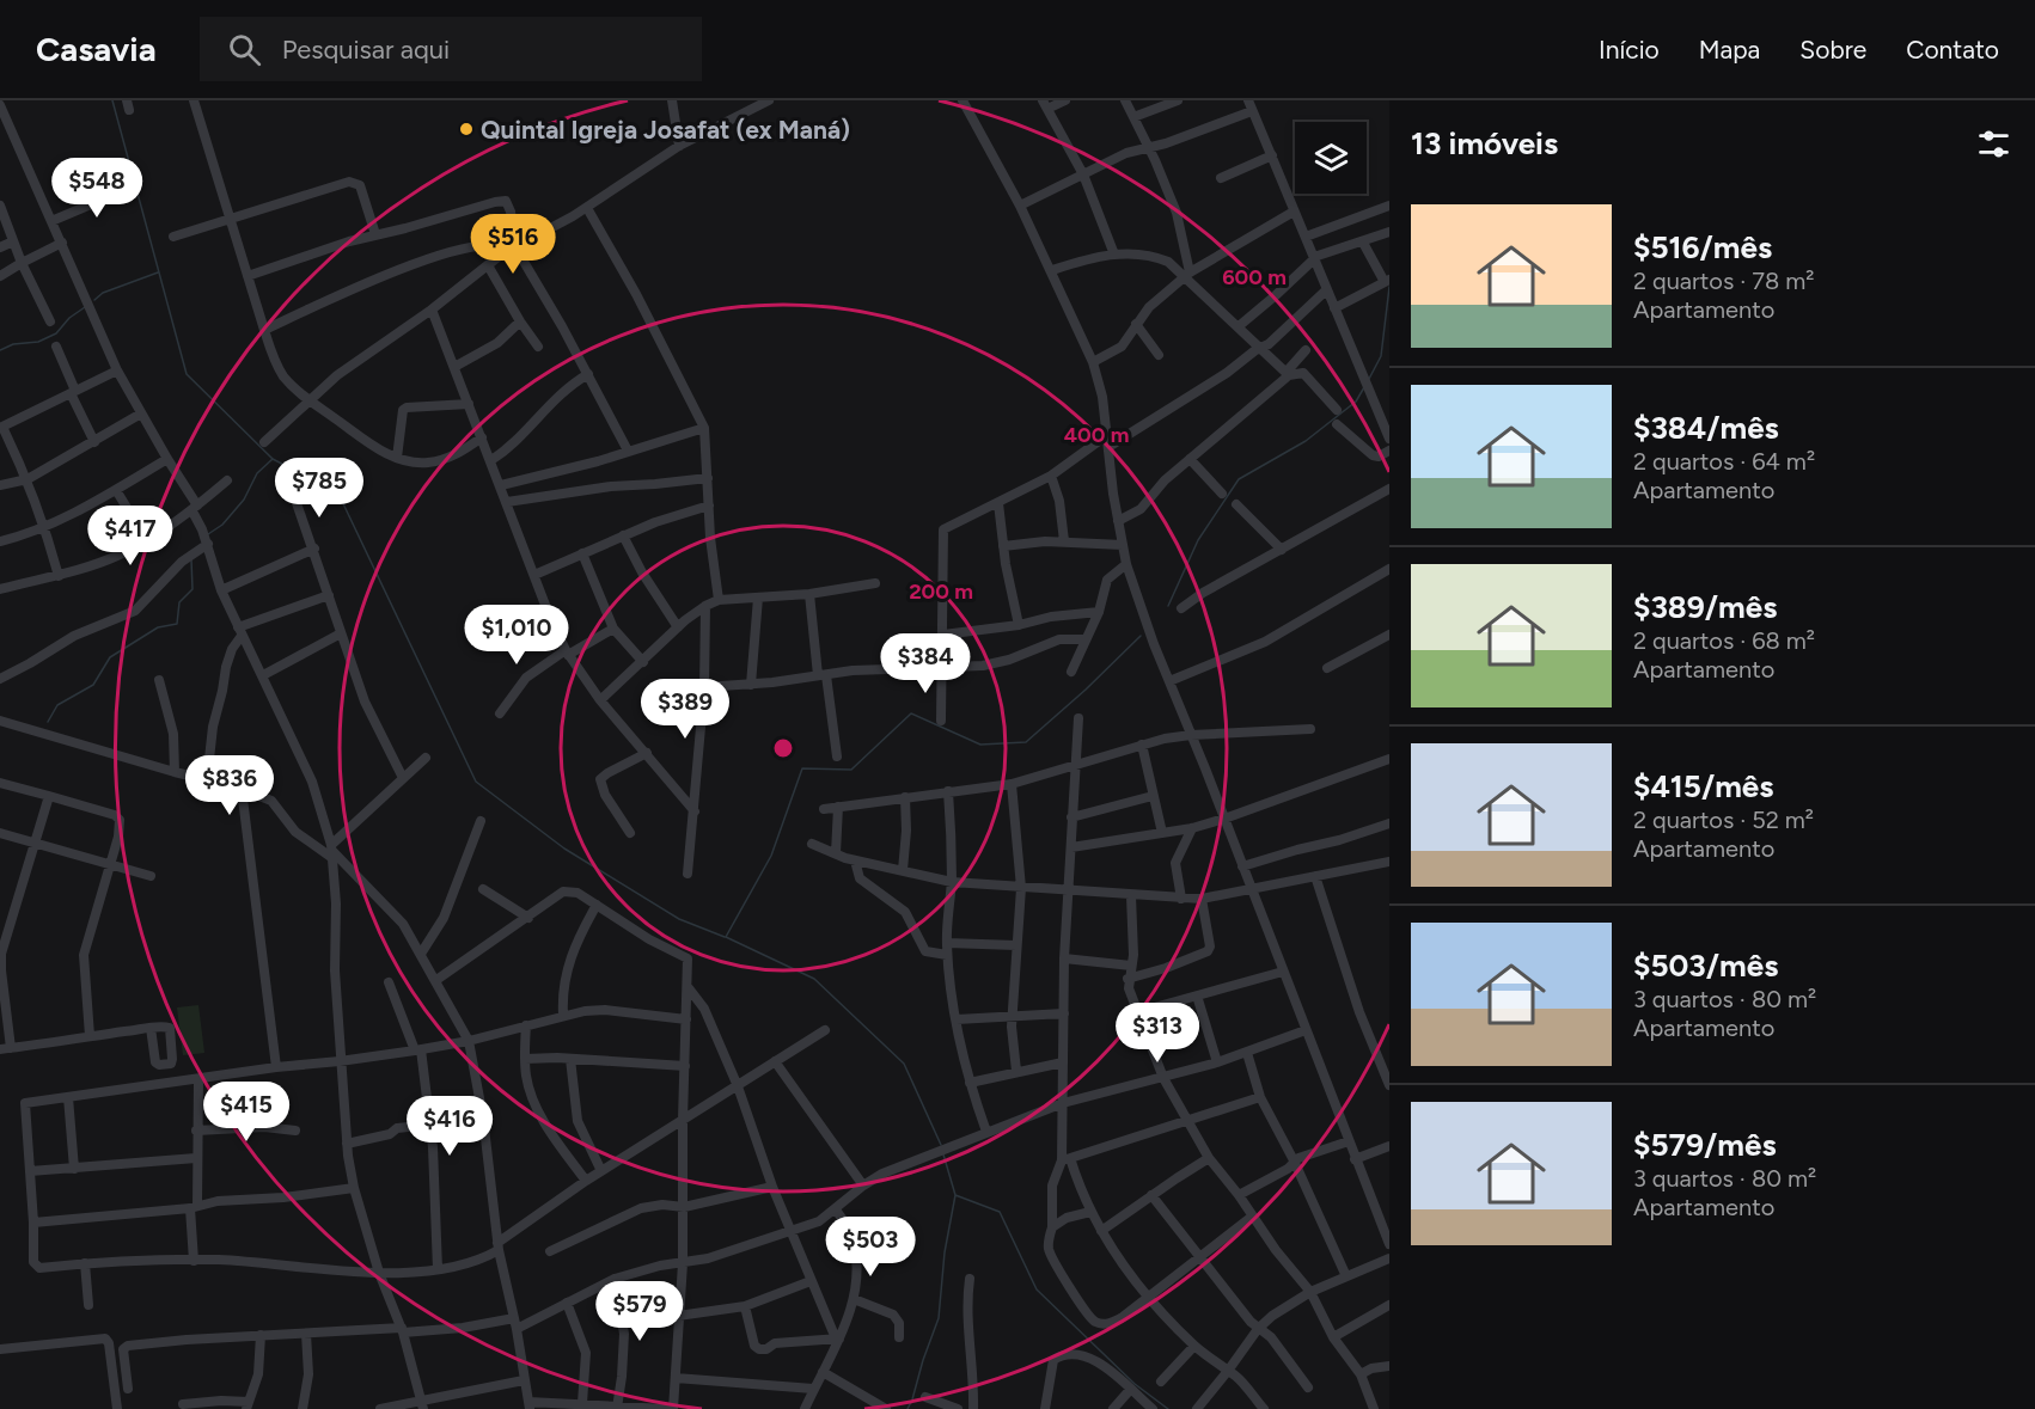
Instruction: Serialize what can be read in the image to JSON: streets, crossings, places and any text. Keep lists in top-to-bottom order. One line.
{"places":["Quintal Igreja Josafat (ex Maná)"],"page":{"header":"Casavia","search":"Pesquisar aqui","nav":["Início","Mapa","Sobre","Contato"],"heading":"13 imóveis","price":["$548","$516","$785","$417","$1,010","$384","$389","$836","$313","$415","$416","$503","$579"],"list":[{"name":"$516/mês","note":"2 quartos · 78 m² · Apartamento"},{"name":"$384/mês","note":"2 quartos · 64 m² · Apartamento"},{"name":"$389/mês","note":"2 quartos · 68 m² · Apartamento"},{"name":"$415/mês","note":"2 quartos · 52 m² · Apartamento"},{"name":"$503/mês","note":"3 quartos · 80 m² · Apartamento"},{"name":"$579/mês","note":"3 quartos · 80 m² · Apartamento"}]},"rings":["600 m","400 m","200 m"]}
